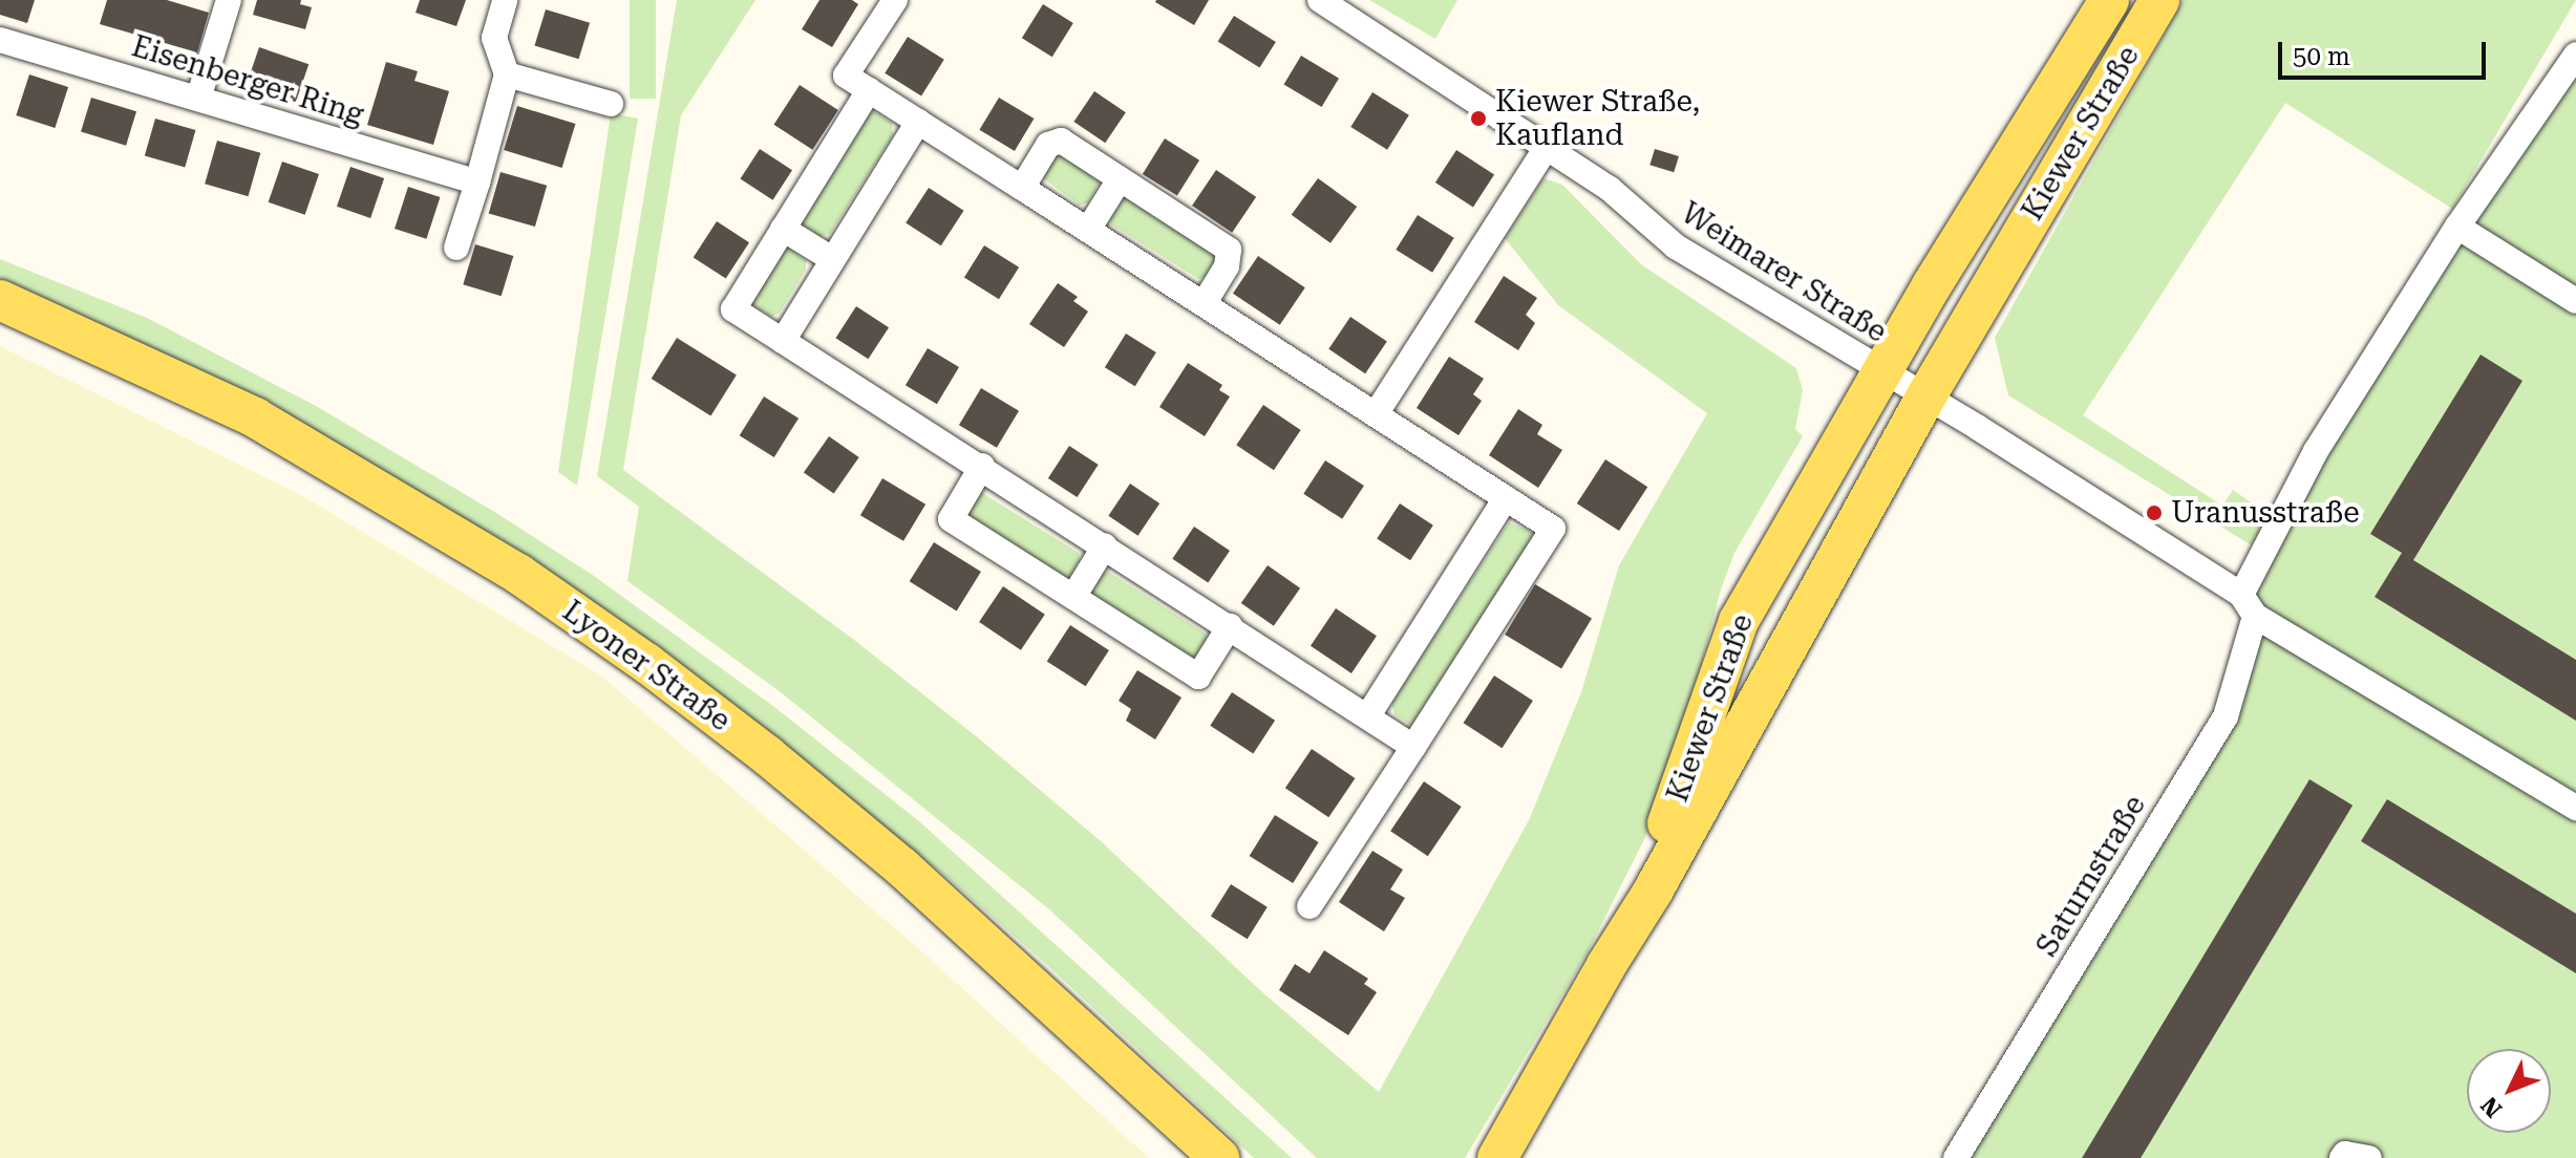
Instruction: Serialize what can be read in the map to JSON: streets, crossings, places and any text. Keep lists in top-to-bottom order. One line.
{"streets":{"main road":["Kiewer Straße","Lyoner Straße"],"street":["Eisenberger Ring","Weimarer Straße","Saturnstraße"]},"crossings":[["Kiewer Straße","Weimarer Straße"]],"places":["Kiewer Straße, Kaufland","Uranusstraße"],"scale_bar":"50 m","north":"bottom left"}
